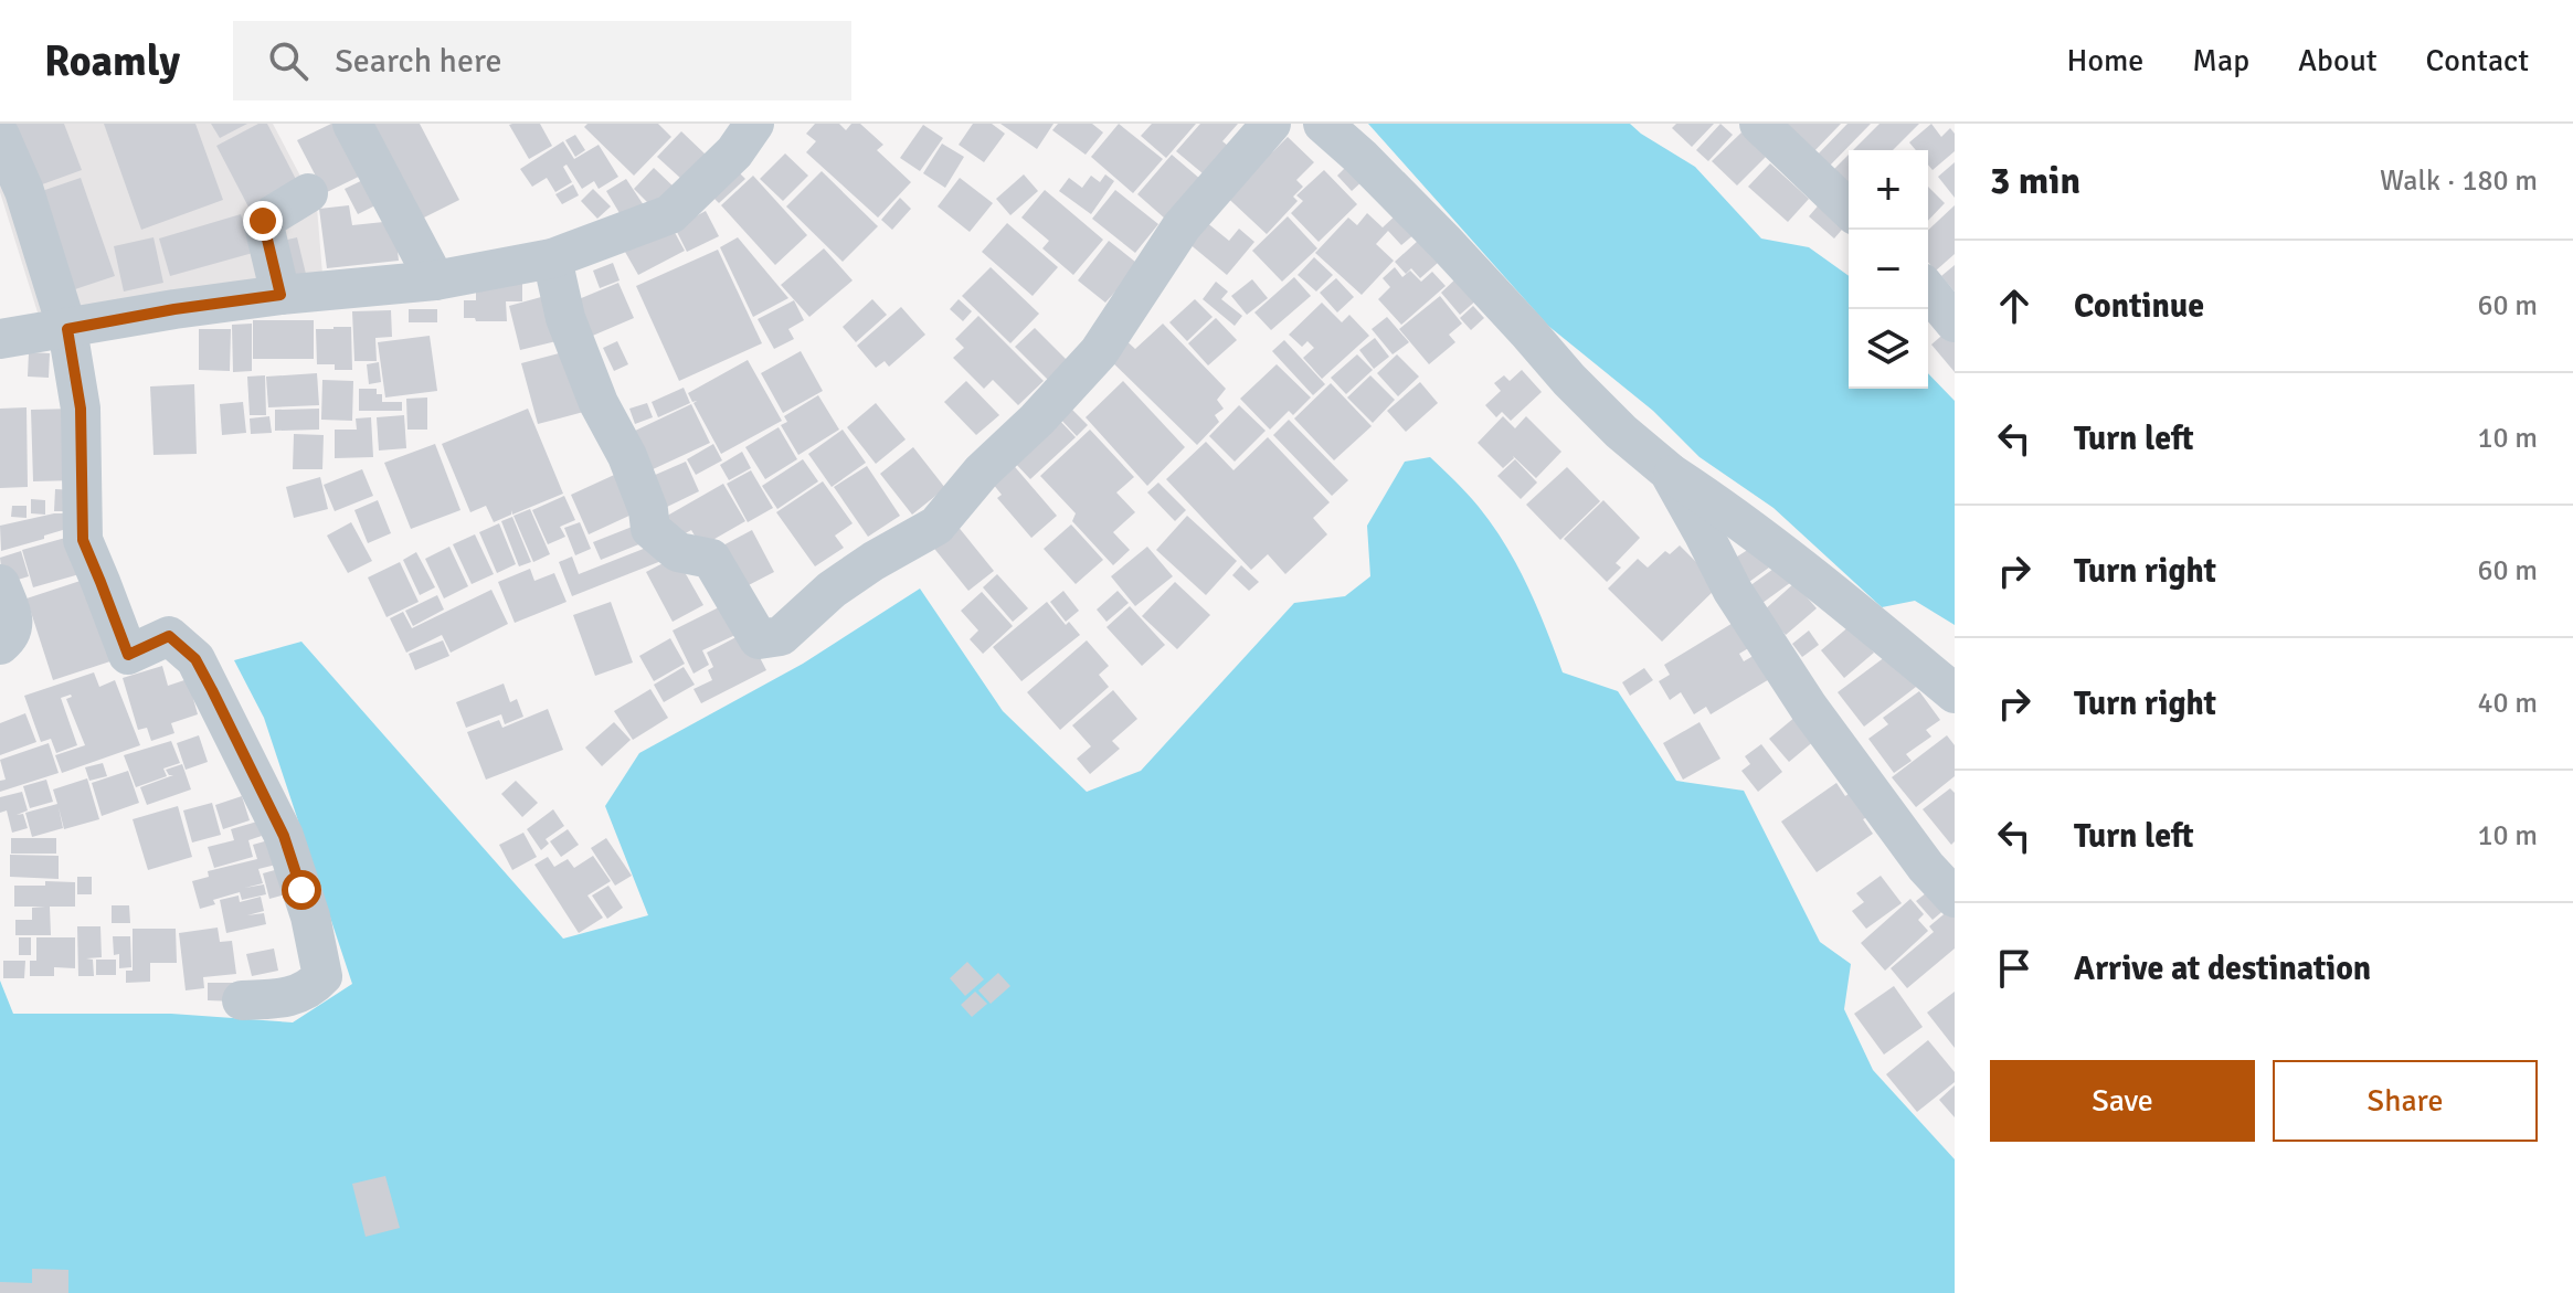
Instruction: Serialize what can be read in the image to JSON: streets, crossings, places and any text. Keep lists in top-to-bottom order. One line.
{"page":{"header":"Roamly","search":"Search here","nav":["Home","Map","About","Contact"],"heading":["3 min","Walk · 180 m"],"map_buttons":["+","−"],"list":[["Continue","60 m"],["Turn left","10 m"],["Turn right","60 m"],["Turn right","40 m"],["Turn left","10 m"],"Arrive at destination"],"buttons":["Save","Share"]}}
